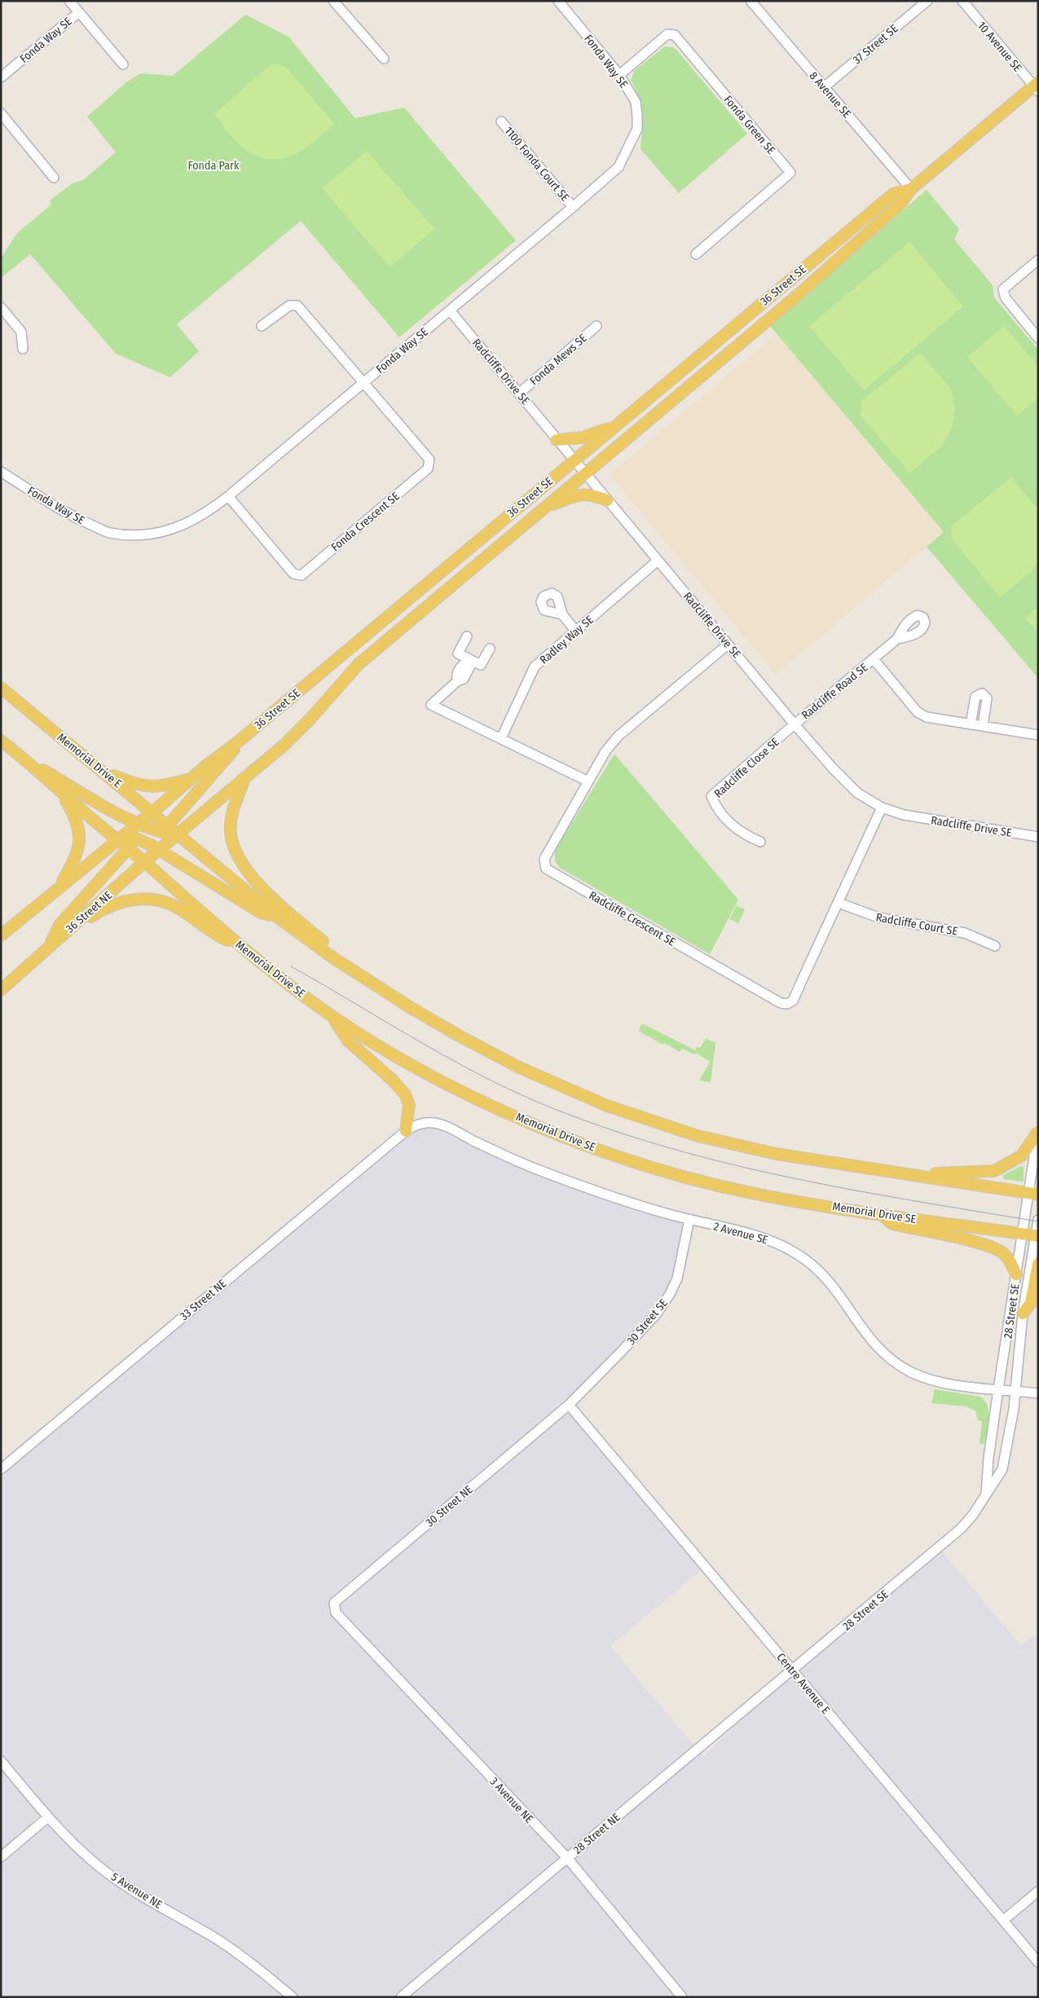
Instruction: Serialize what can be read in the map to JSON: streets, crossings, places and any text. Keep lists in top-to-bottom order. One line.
{"streets":{"main road":["36 Street SE","Memorial Drive E","36 Street NE","Memorial Drive SE"],"street":["Fonda Way SE","37 Street SE","10 Avenue SE","8 Avenue SE","Fonda Green SE","1100 Fonda Court SE","Fonda Mews SE","Radcliffe Drive SE","Fonda Crescent SE","Radley Way SE","Radcliffe Road SE","Radcliffe Close SE","Radcliffe Crescent SE","Radcliffe Court SE","2 Avenue SE","33 Street NE","28 Street SE","30 Street SE","30 Street NE","Centre Avenue E","3 Avenue NE","28 Street NE","5 Avenue NE"]},"crossings":[["Fonda Way SE","Fonda Green SE"],["Fonda Way SE","1100 Fonda Court SE"],["Fonda Way SE","Radcliffe Drive SE"],["Fonda Way SE","Fonda Crescent SE"],["37 Street SE","8 Avenue SE"],["10 Avenue SE","36 Street SE"],["8 Avenue SE","36 Street SE"],["36 Street SE","Radcliffe Drive SE"],["36 Street SE","Memorial Drive E"],["Fonda Mews SE","Radcliffe Drive SE"],["Radcliffe Drive SE","Radley Way SE"],["Radcliffe Drive SE","Radcliffe Road SE"],["Radcliffe Drive SE","Radcliffe Close SE"],["Radcliffe Drive SE","Radcliffe Crescent SE"],["Radcliffe Road SE","Radcliffe Close SE"],["36 Street NE","Memorial Drive SE"],["Radcliffe Crescent SE","Radcliffe Court SE"],["Memorial Drive SE","28 Street SE"],["2 Avenue SE","33 Street NE"],["2 Avenue SE","28 Street SE"],["2 Avenue SE","30 Street SE"],["28 Street SE","Centre Avenue E"],["28 Street SE","28 Street NE"],["30 Street SE","30 Street NE"],["30 Street SE","Centre Avenue E"],["30 Street NE","Centre Avenue E"],["30 Street NE","3 Avenue NE"],["Centre Avenue E","28 Street NE"],["3 Avenue NE","28 Street NE"]],"parks":["Fonda Park"]}
